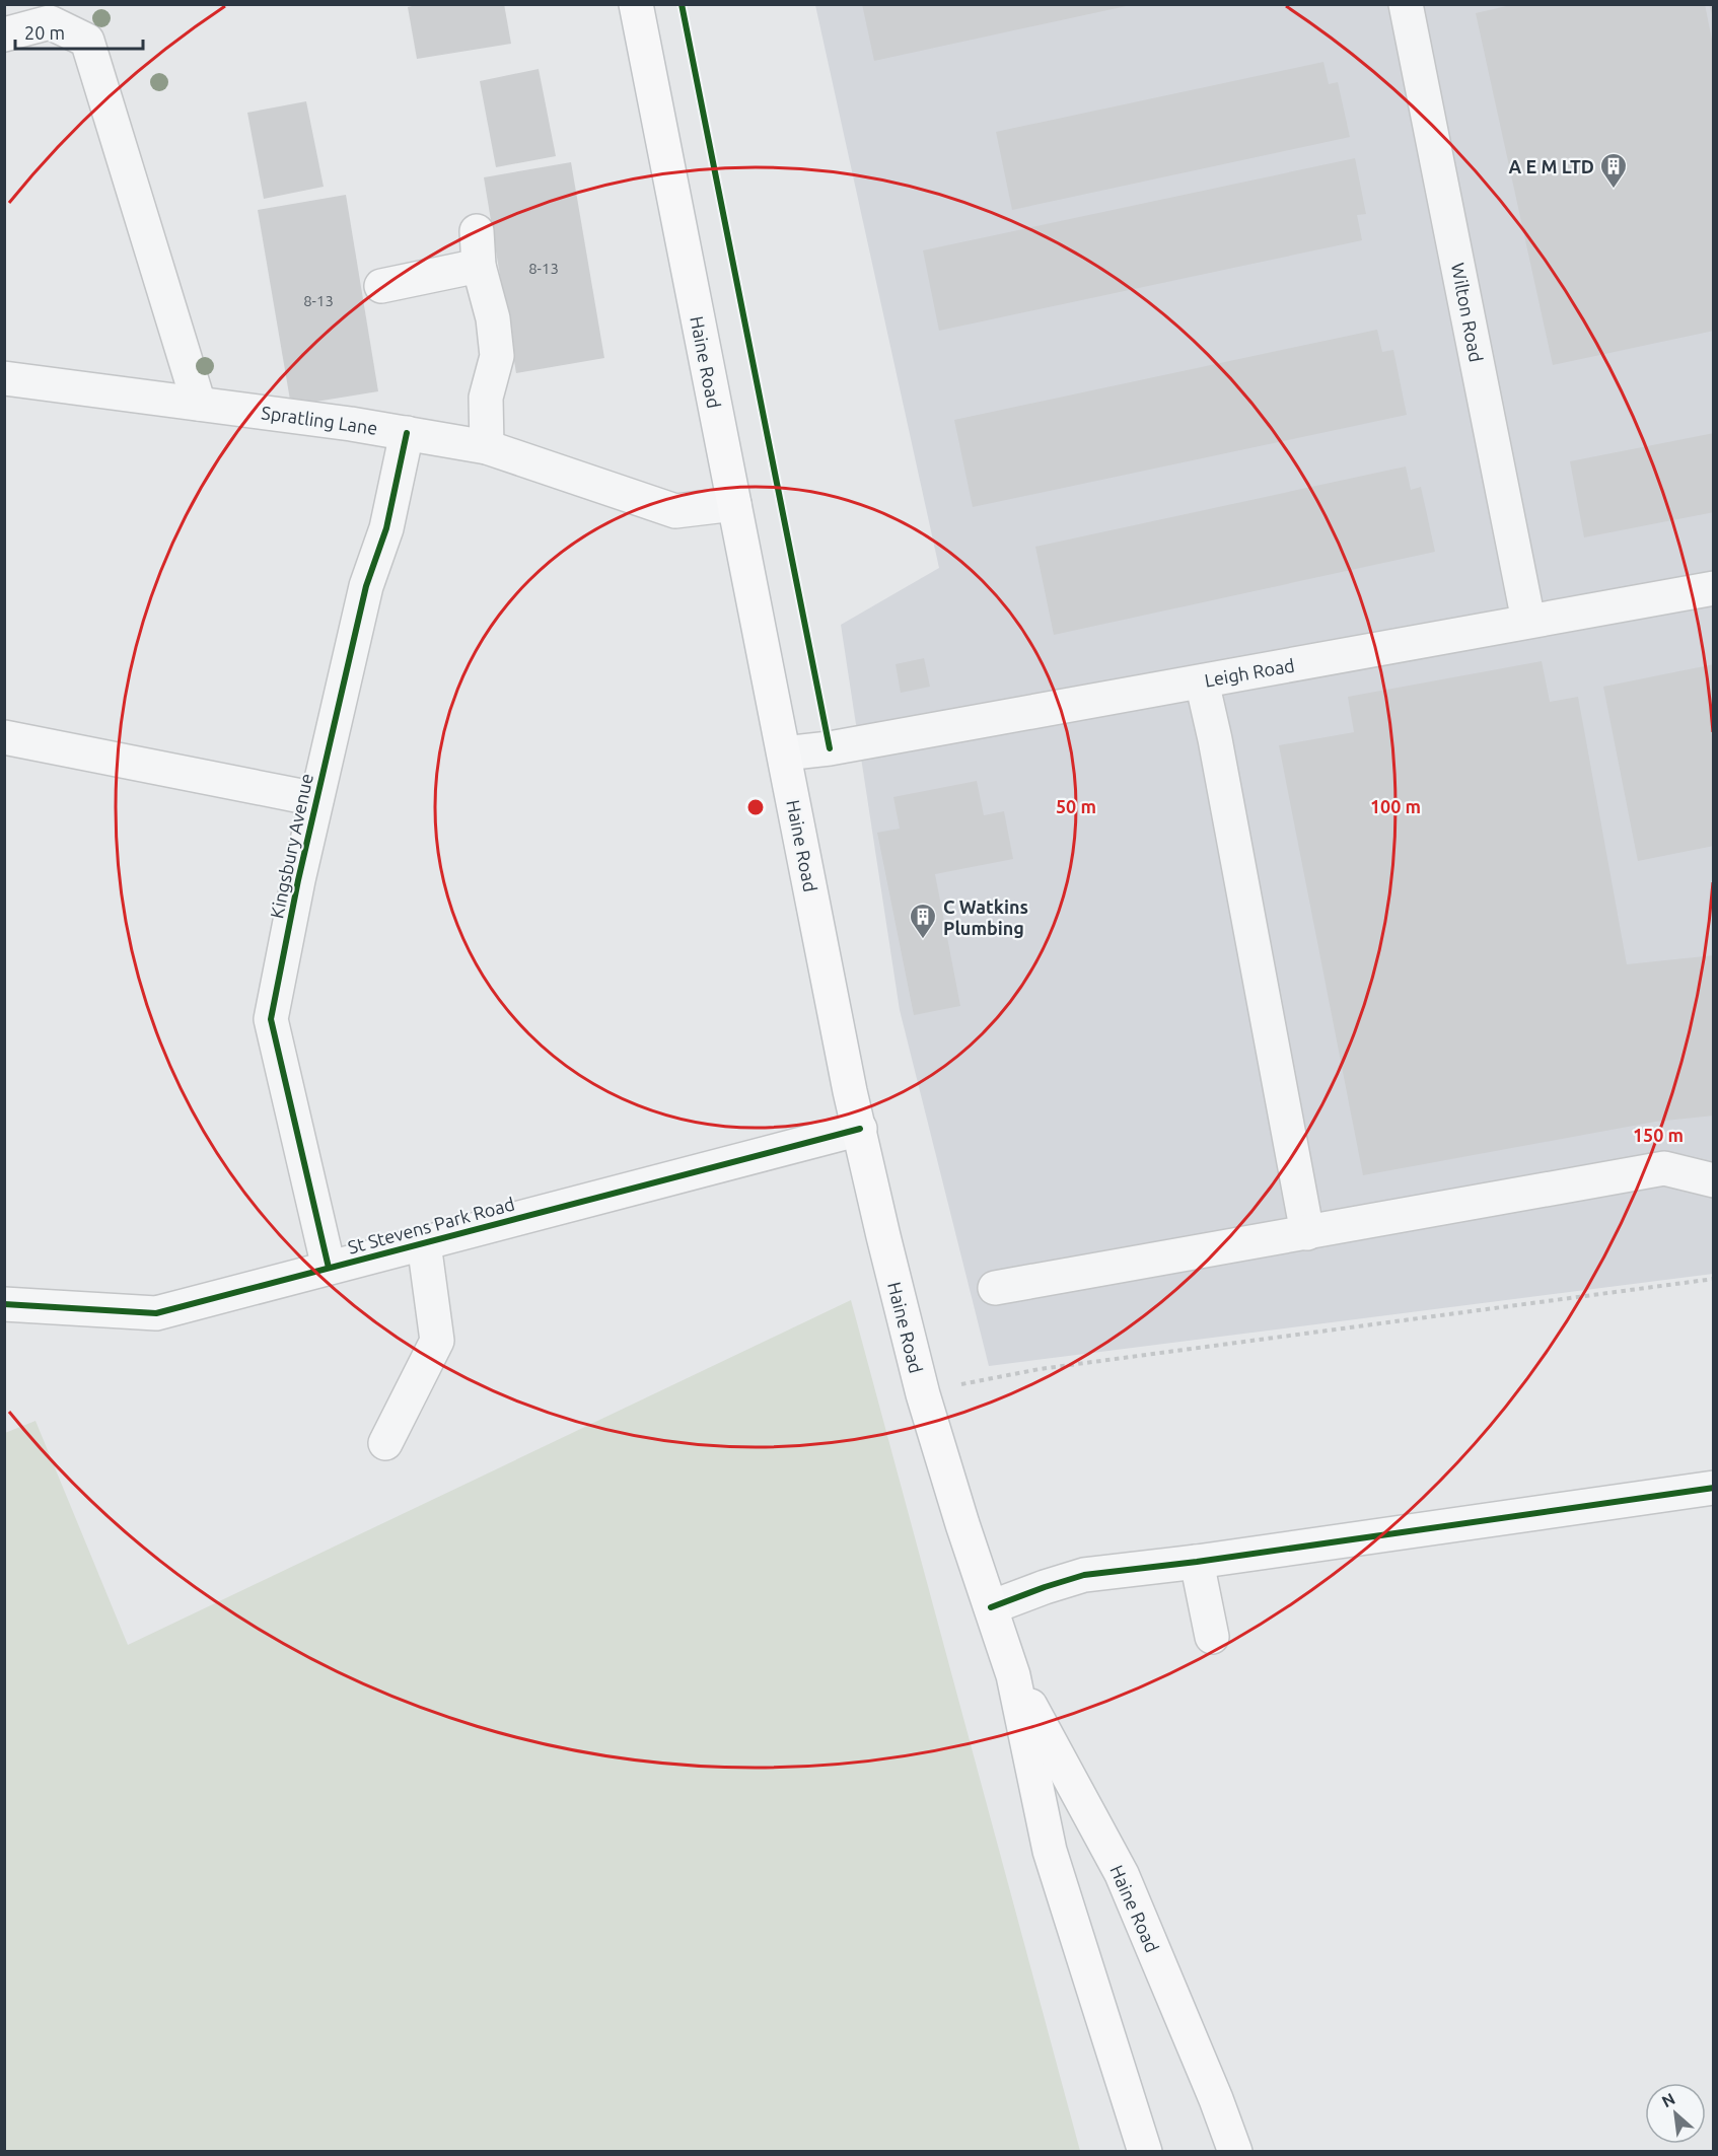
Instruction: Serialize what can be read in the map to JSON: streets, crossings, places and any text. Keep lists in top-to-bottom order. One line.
{"streets":{"main road":["Haine Road"],"street":["Wilton Road","Spratling Lane","Leigh Road","Kingsbury Avenue","St Stevens Park Road"]},"crossings":[["Wilton Road","Leigh Road"],["Haine Road","Spratling Lane"],["Haine Road","Leigh Road"],["Haine Road","St Stevens Park Road"],["Spratling Lane","Kingsbury Avenue"],["Kingsbury Avenue","St Stevens Park Road"]],"places":{"building":["A E M LTD","C Watkins Plumbing"]},"house_numbers":["8-13","8-13"],"scale_bar":"20 m","north":"top left","rings":["50 m","100 m","150 m"]}
